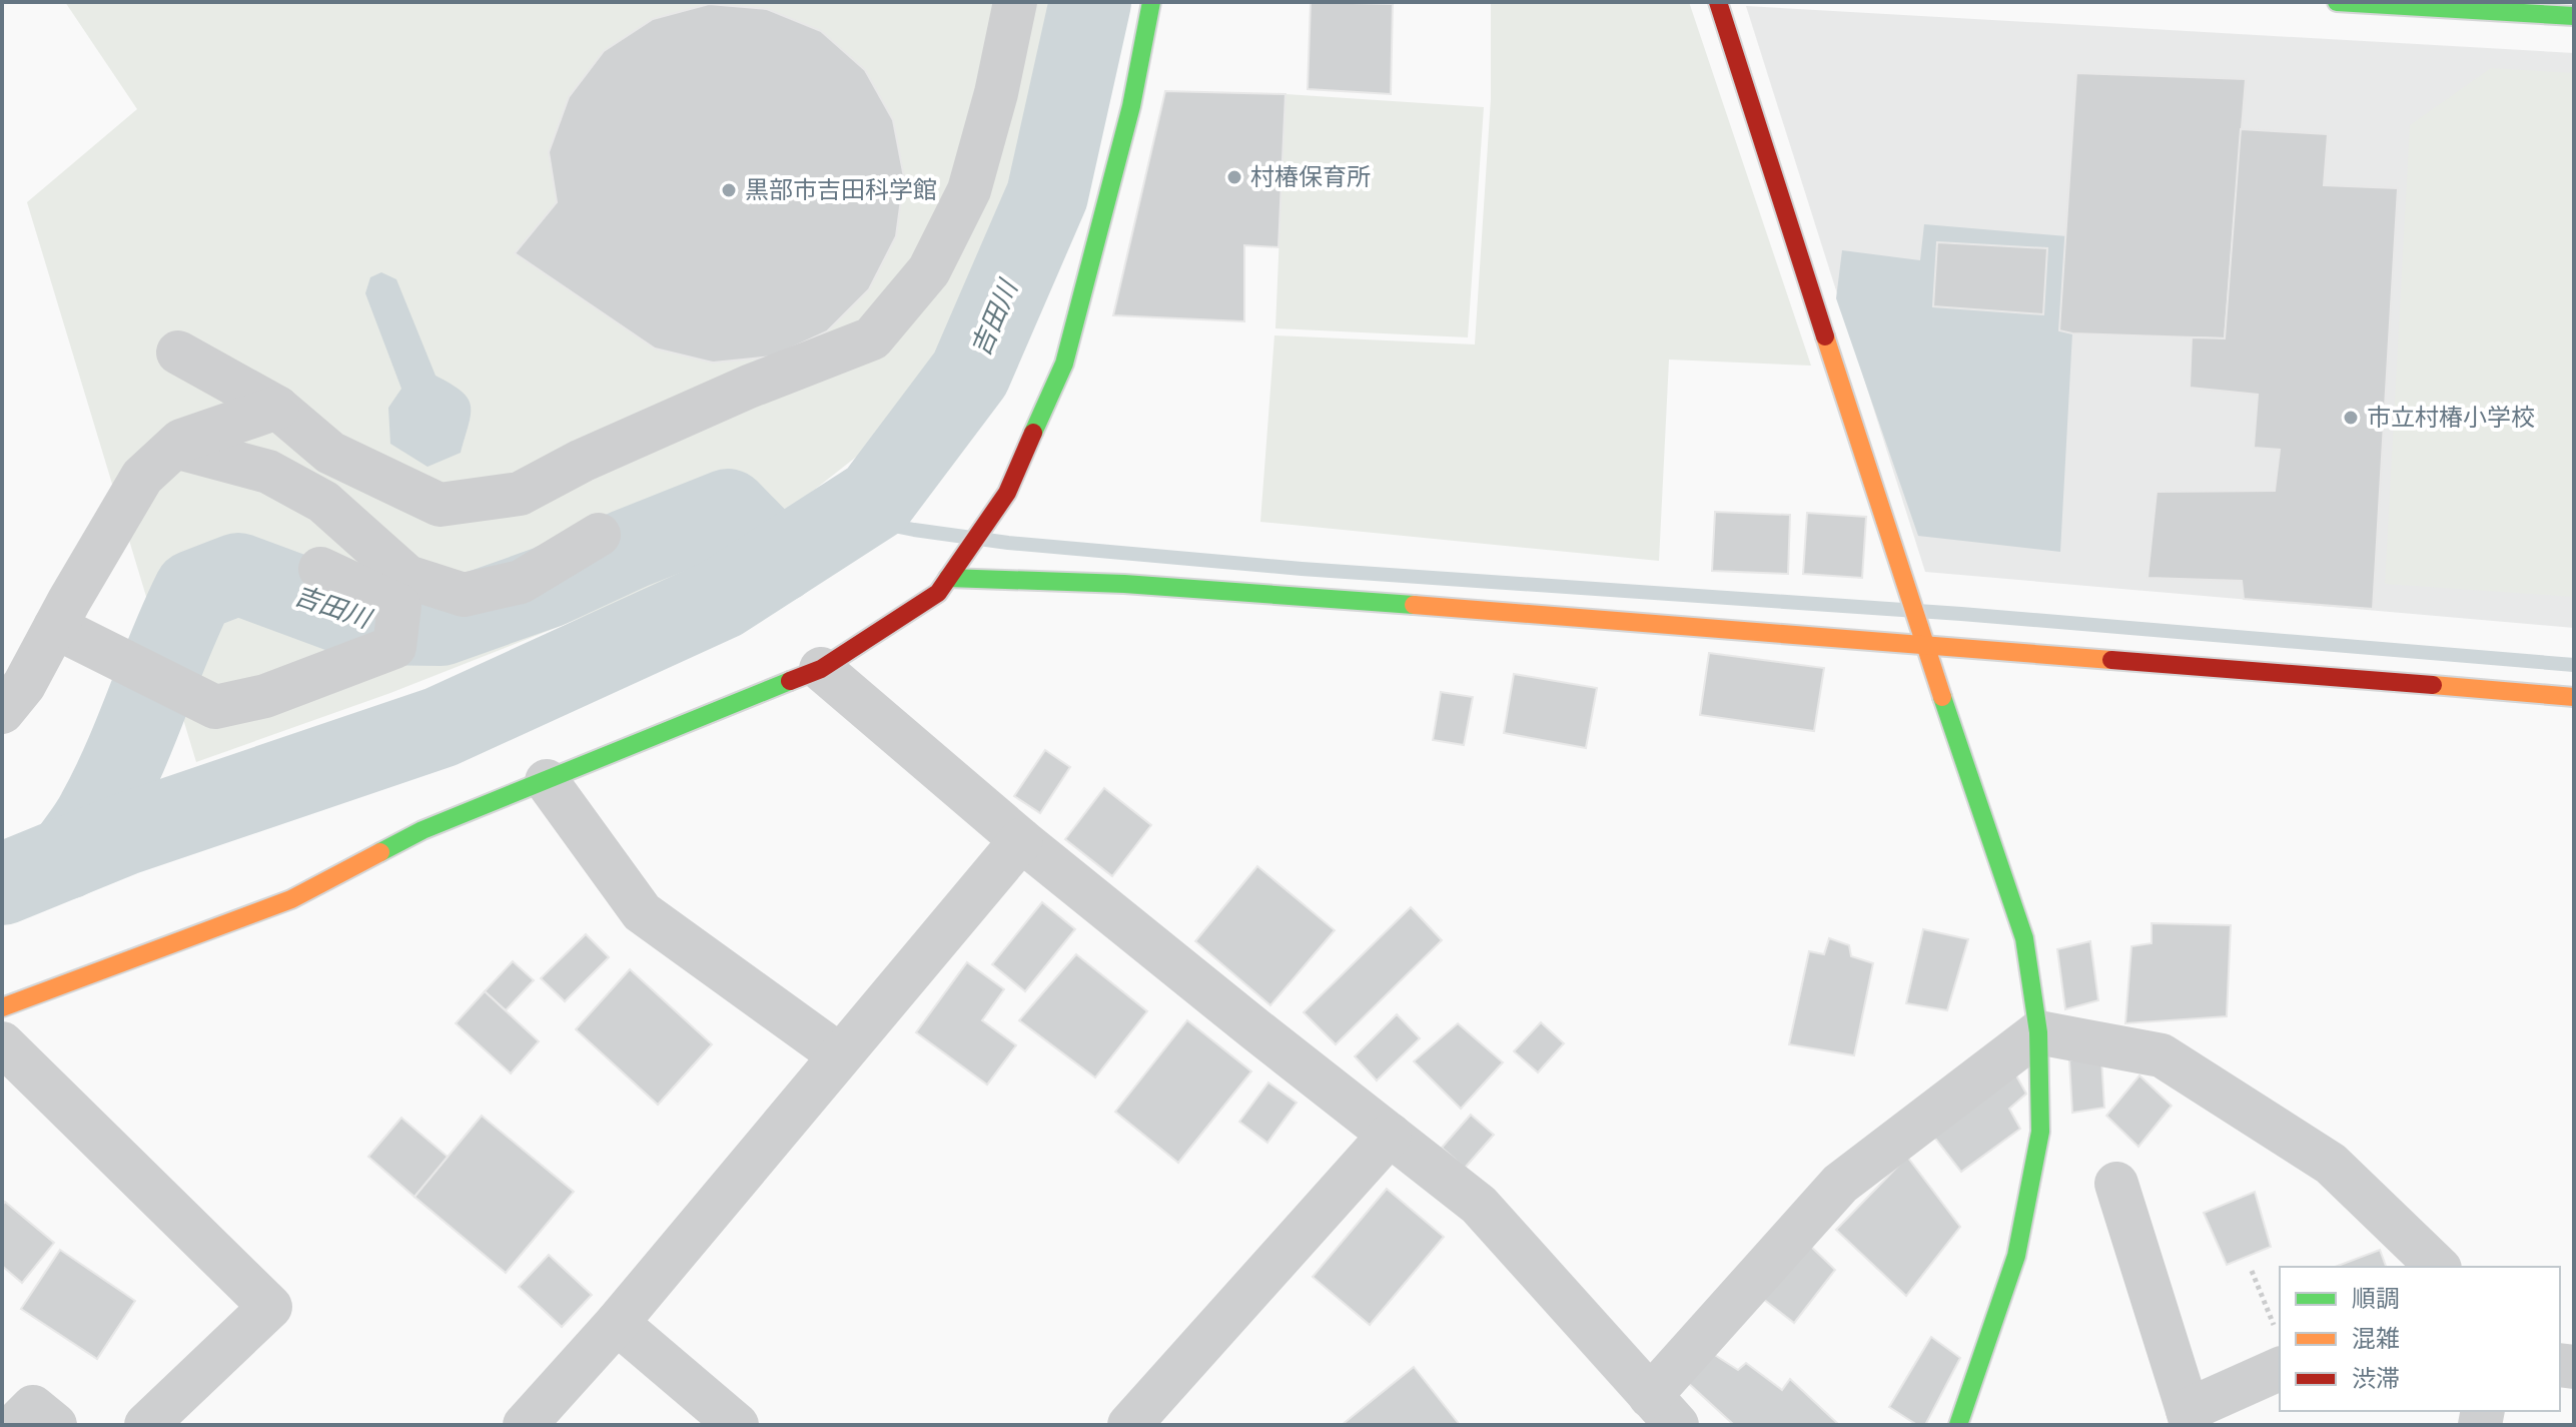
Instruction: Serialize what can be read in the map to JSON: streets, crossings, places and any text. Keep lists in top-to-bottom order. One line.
{"water":["吉田川"],"places":["村椿保育所","黒部市吉田科学館","市立村椿小学校"],"legend":["順調","混雑","渋滞"]}
